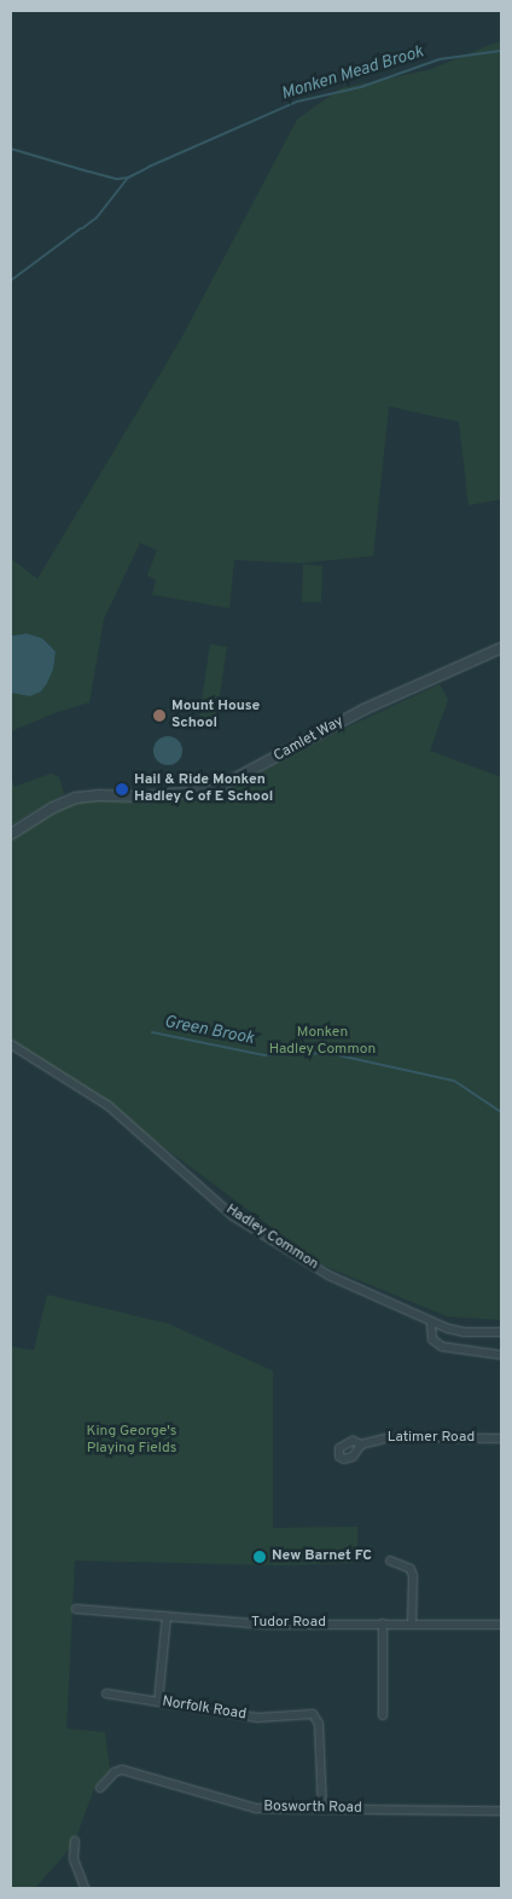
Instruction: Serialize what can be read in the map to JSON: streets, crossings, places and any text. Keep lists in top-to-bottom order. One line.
{"streets":{"street":["Camlet Way","Hadley Common","Latimer Road","Tudor Road","Norfolk Road","Bosworth Road"]},"crossings":[["Norfolk Road","Bosworth Road"]],"water":["Monken Mead Brook","Green Brook"],"parks":["Monken Hadley Common","King George's Playing Fields"],"places":["Mount House School","Hail & Ride Monken Hadley C of E School","New Barnet FC"]}
